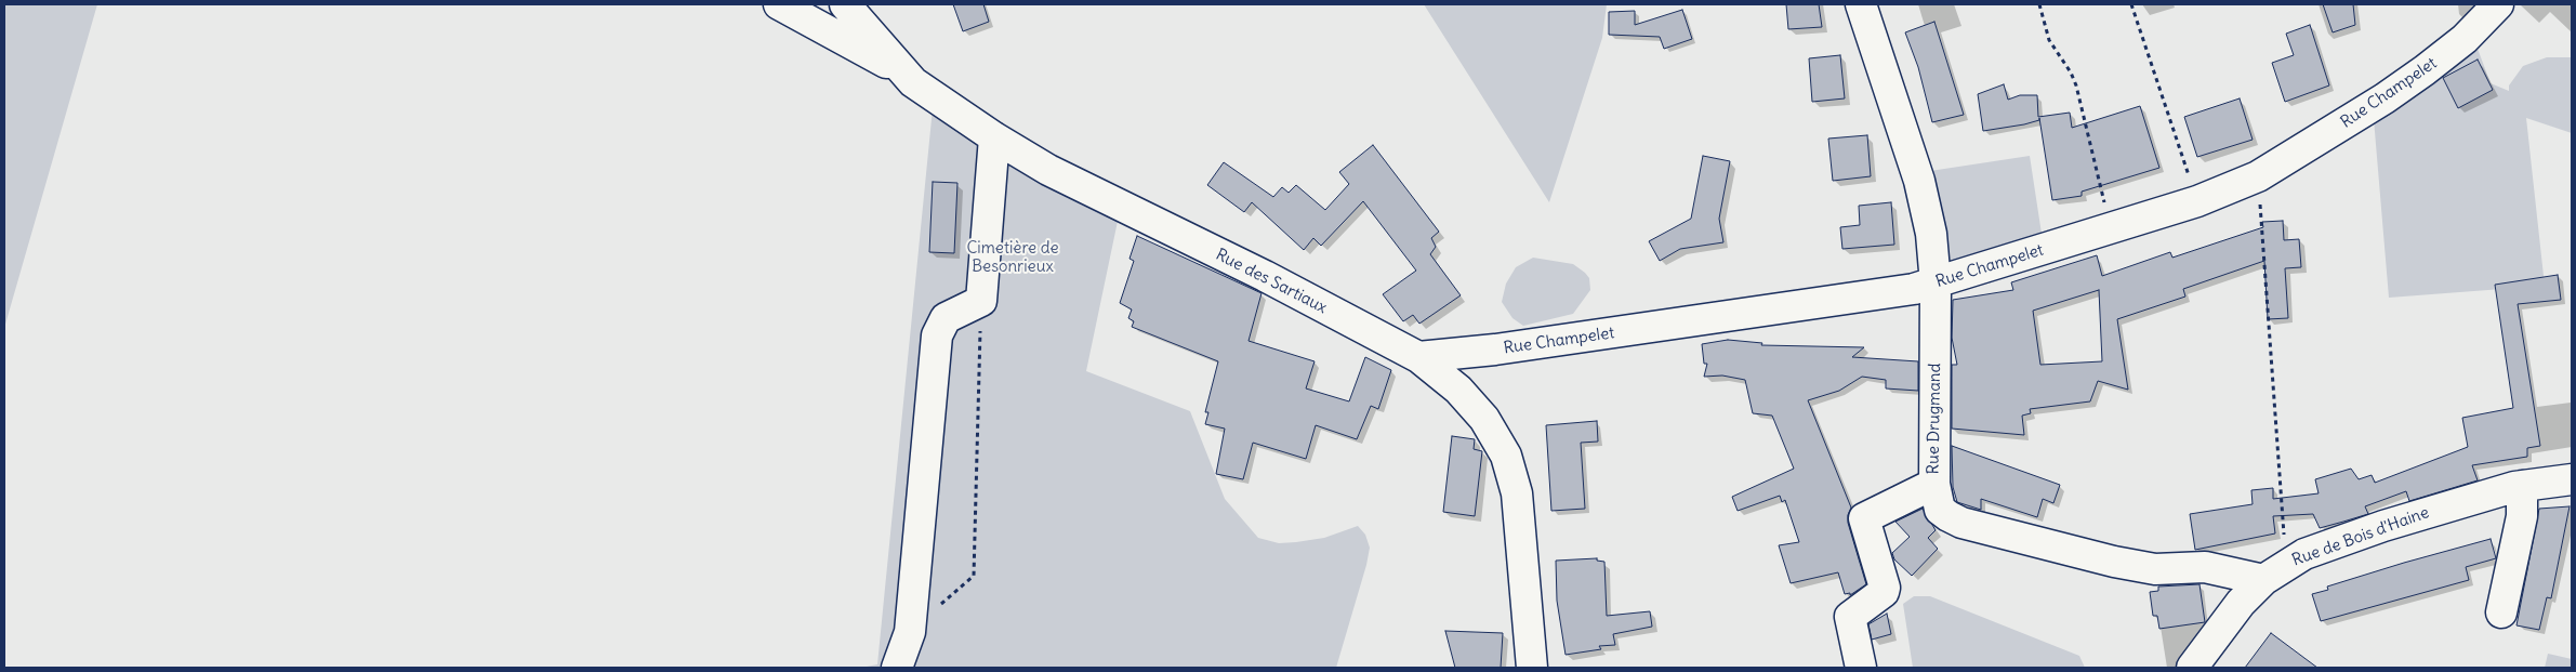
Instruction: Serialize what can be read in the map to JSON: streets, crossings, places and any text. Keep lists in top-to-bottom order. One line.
{"streets":{"street":["Rue Champelet","Rue des Sartiaux","Rue Drugmand","Rue de Bois d'Haine"]},"crossings":[["Rue Champelet","Rue des Sartiaux"],["Rue Champelet","Rue Drugmand"],["Rue Drugmand","Rue de Bois d'Haine"]],"parks":["Cimetière de Besonrieux"]}
